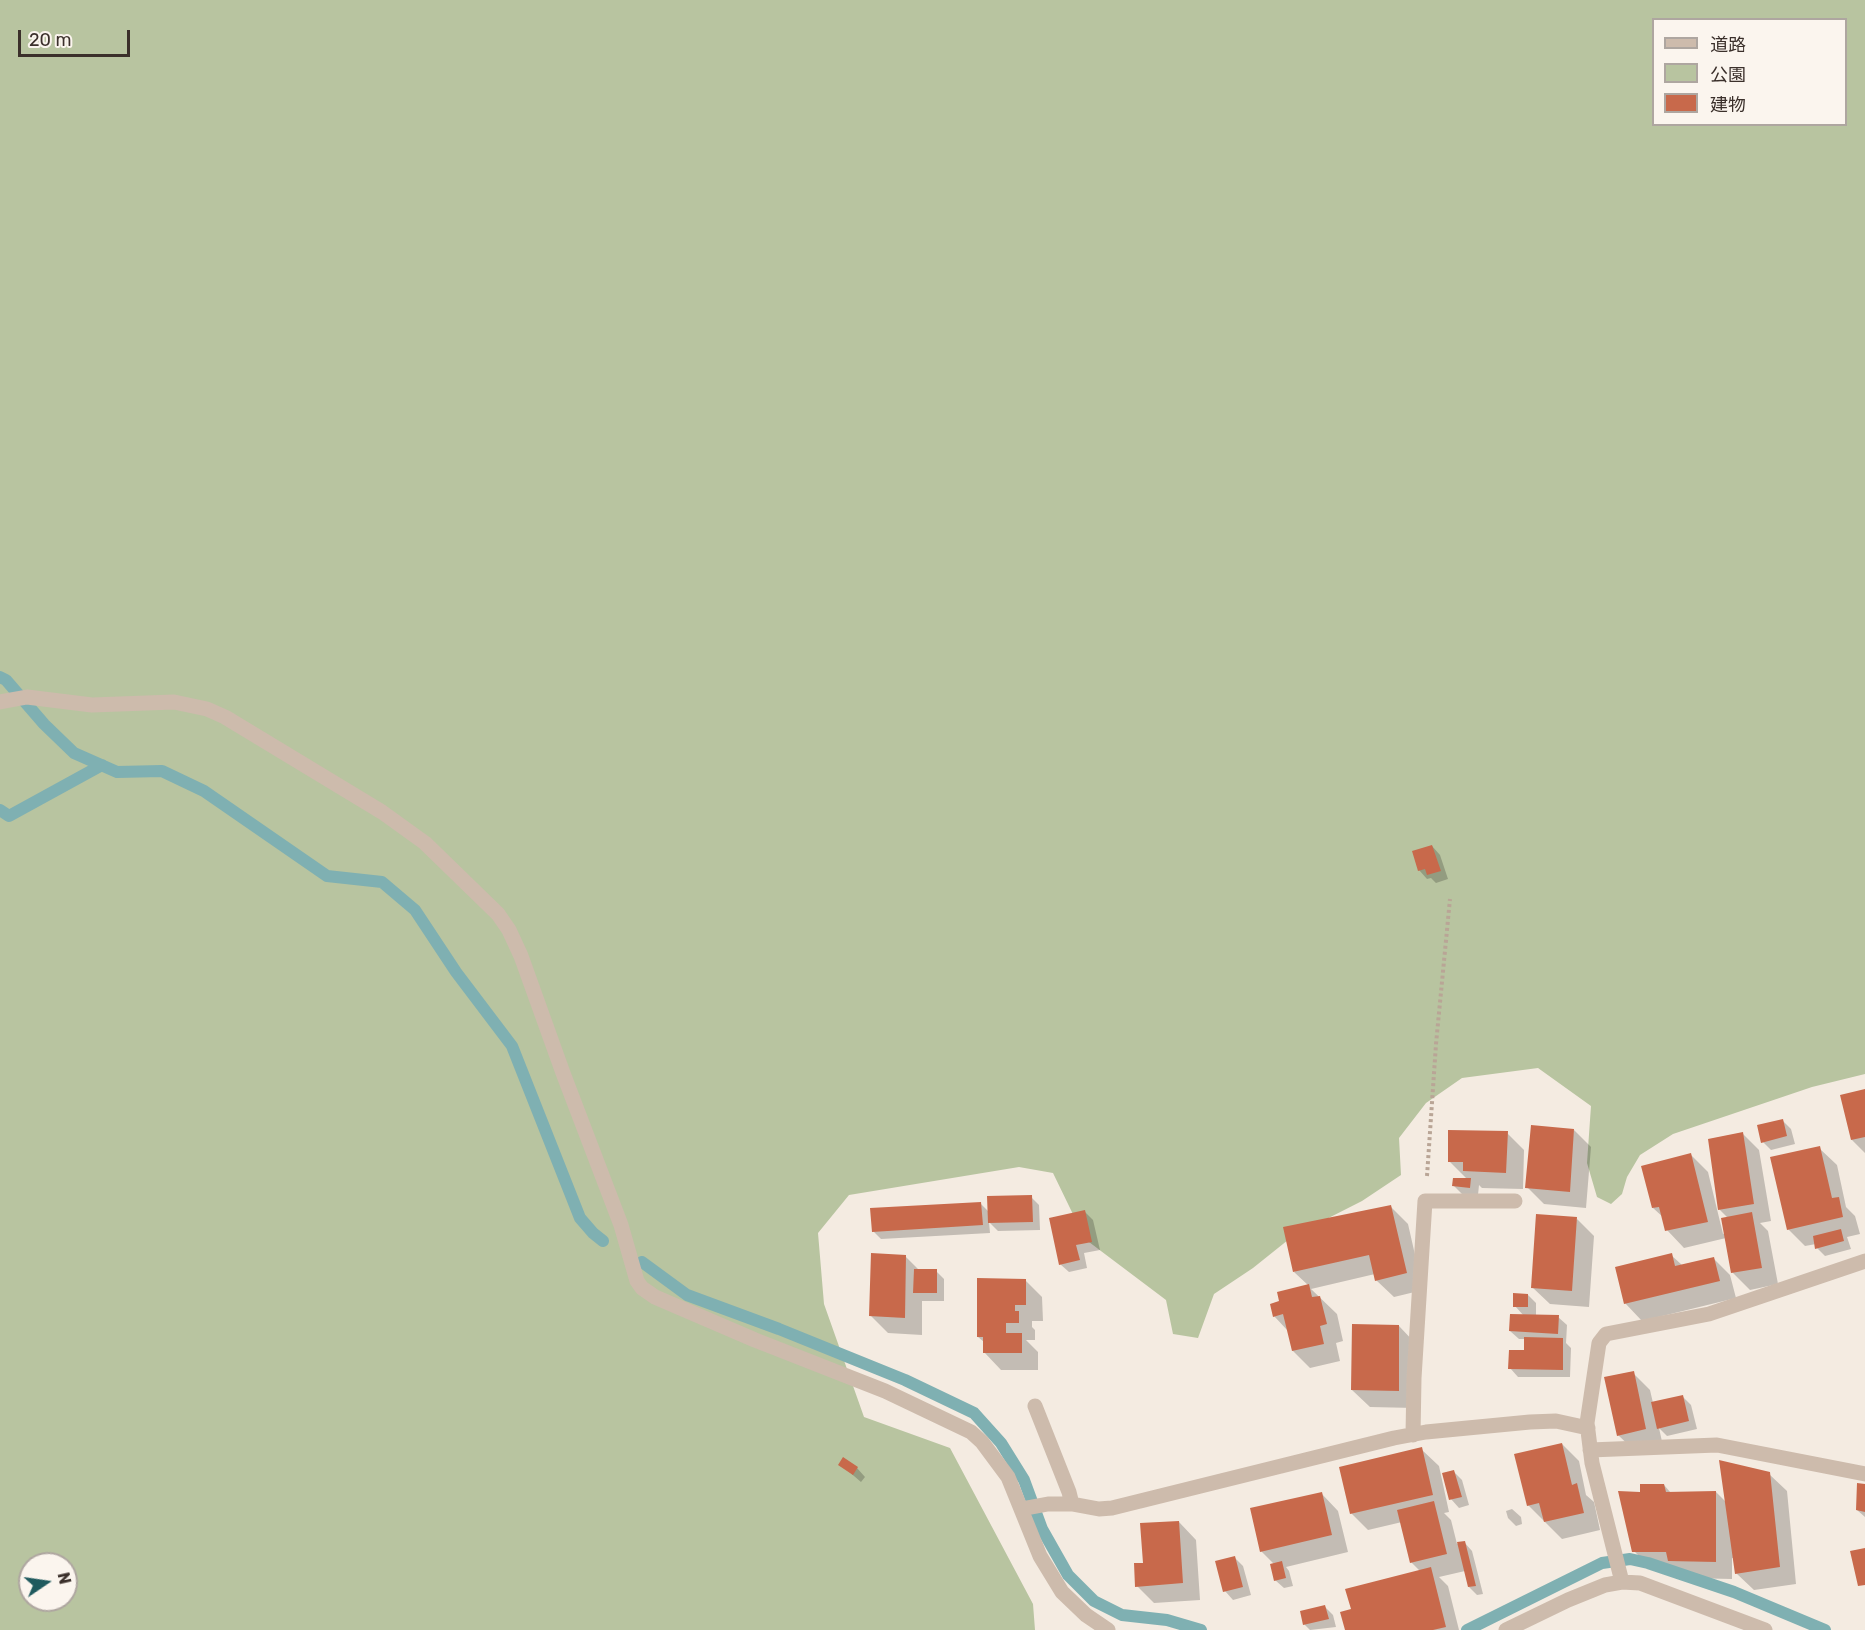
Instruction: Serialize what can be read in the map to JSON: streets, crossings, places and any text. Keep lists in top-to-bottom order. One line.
{"legend":["道路","公園","建物"],"scale_bar":"20 m","north":"right"}
